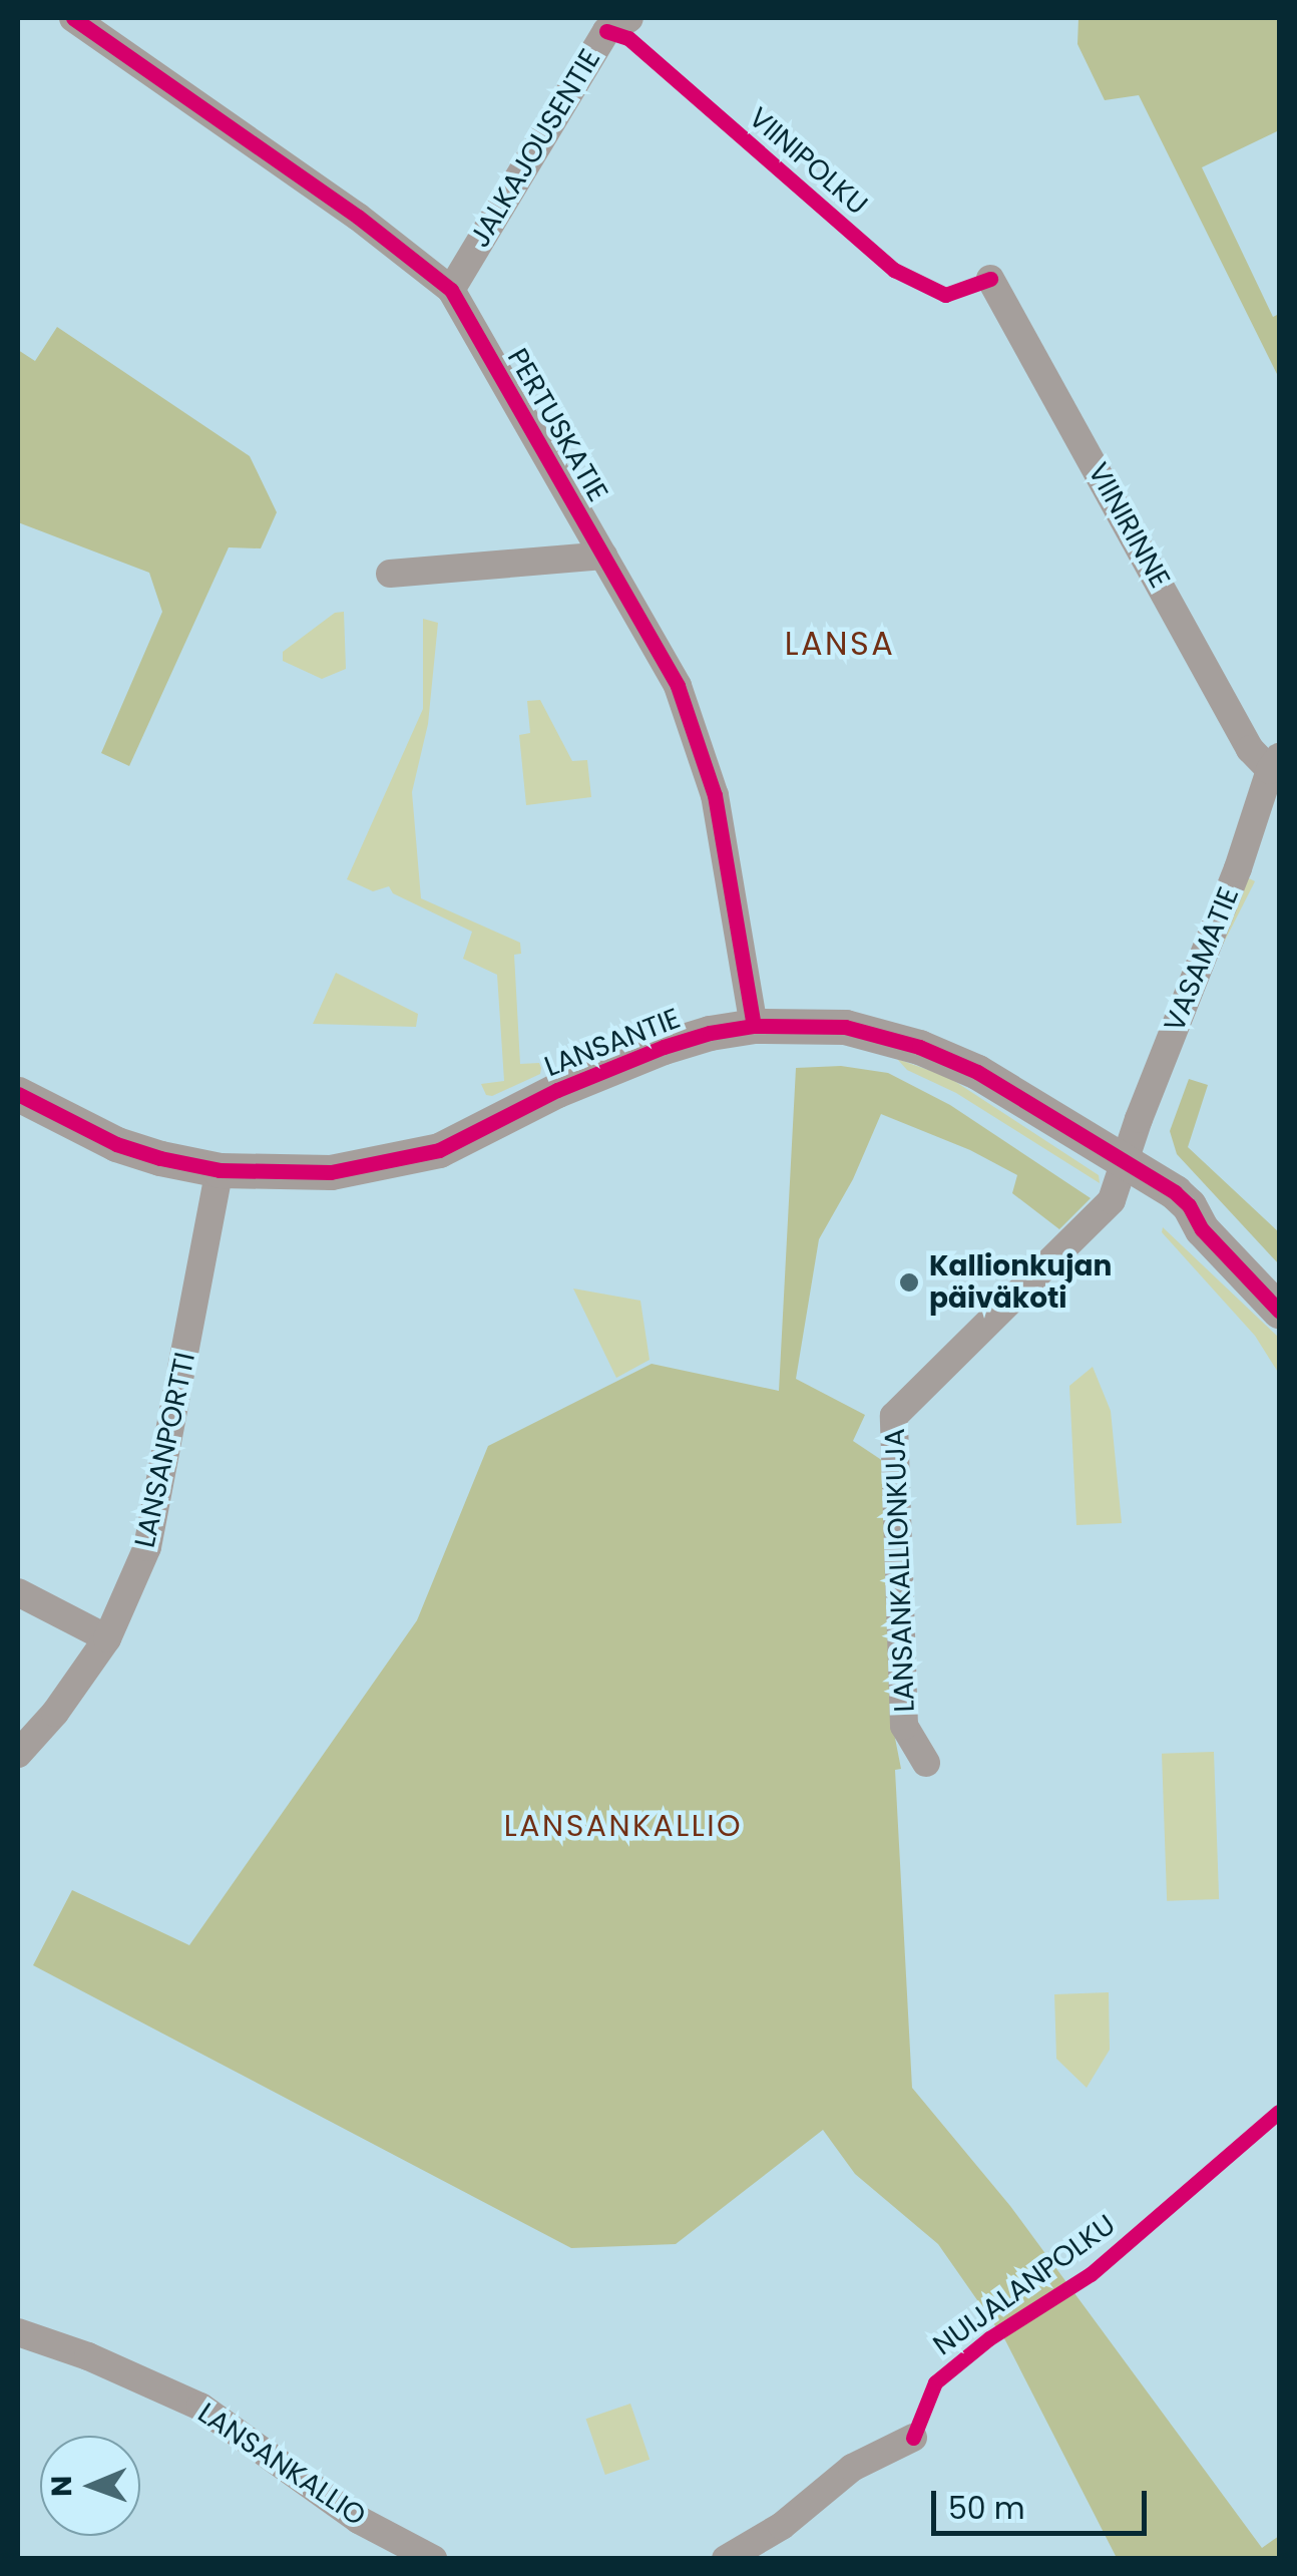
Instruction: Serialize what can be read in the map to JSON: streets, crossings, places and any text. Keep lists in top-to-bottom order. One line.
{"streets":{"street":["JALKAJOUSENTIE","PERTUSKATIE","VIINIRINNE","VASAMATIE","LANSANTIE","LANSANPORTTI","LANSANKALLIONKUJA","LANSANKALLIO"],"cycle path":["VIINIPOLKU","NUIJALANPOLKU"]},"crossings":[["JALKAJOUSENTIE","PERTUSKATIE"],["PERTUSKATIE","LANSANTIE"],["VIINIRINNE","VASAMATIE"],["VASAMATIE","LANSANTIE"],["VASAMATIE","LANSANKALLIONKUJA"],["LANSANTIE","LANSANPORTTI"],["LANSANTIE","LANSANKALLIONKUJA"]],"districts":["LANSA","LANSANKALLIO"],"places":["Kallionkujan päiväkoti"],"scale_bar":"50 m","north":"left"}
